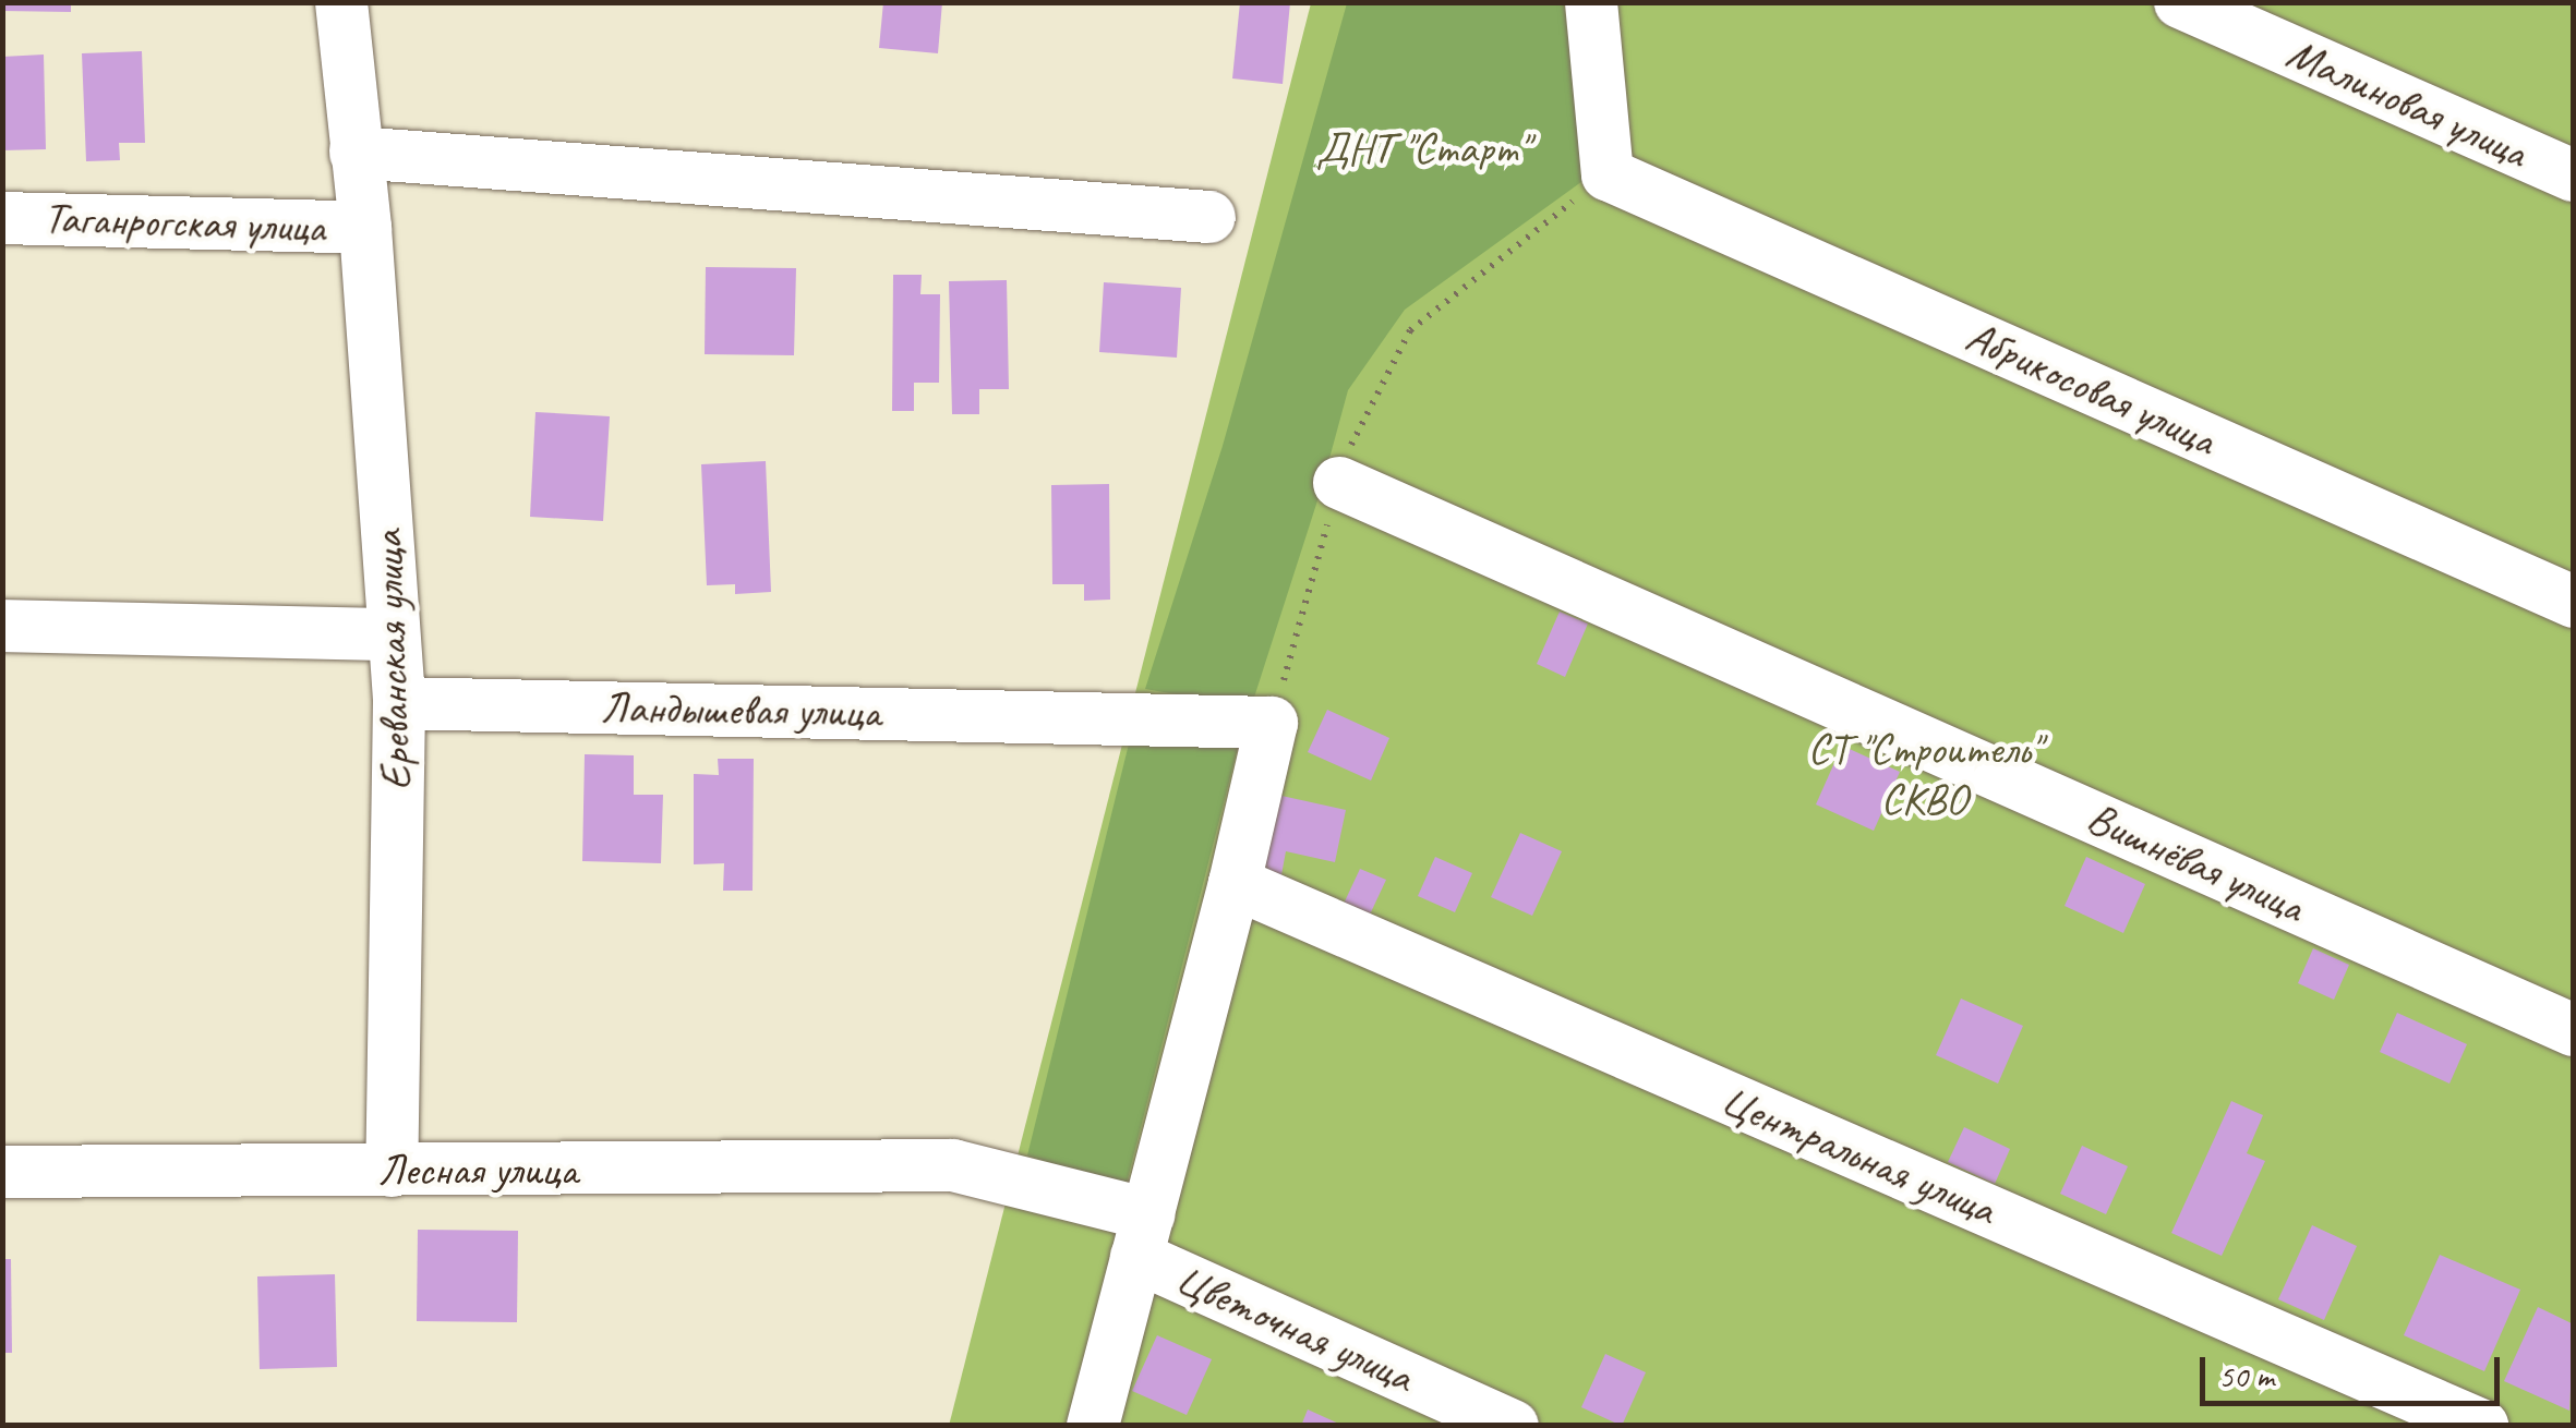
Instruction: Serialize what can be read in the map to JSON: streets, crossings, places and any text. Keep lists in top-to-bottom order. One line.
{"streets":{"street":["Малиновая улица","Таганрогская улица","Абрикосовая улица","Ереванская улица","Ландышевая улица","Вишнёвая улица","Центральная улица","Лесная улица","Цветочная улица"]},"crossings":[["Таганрогская улица","Ереванская улица"],["Ереванская улица","Ландышевая улица"],["Ереванская улица","Лесная улица"],["Лесная улица","Цветочная улица"]],"parks":["ДНТ \"Старт\"","СТ \"Строитель\" СКВО"],"scale_bar":"50 m"}
